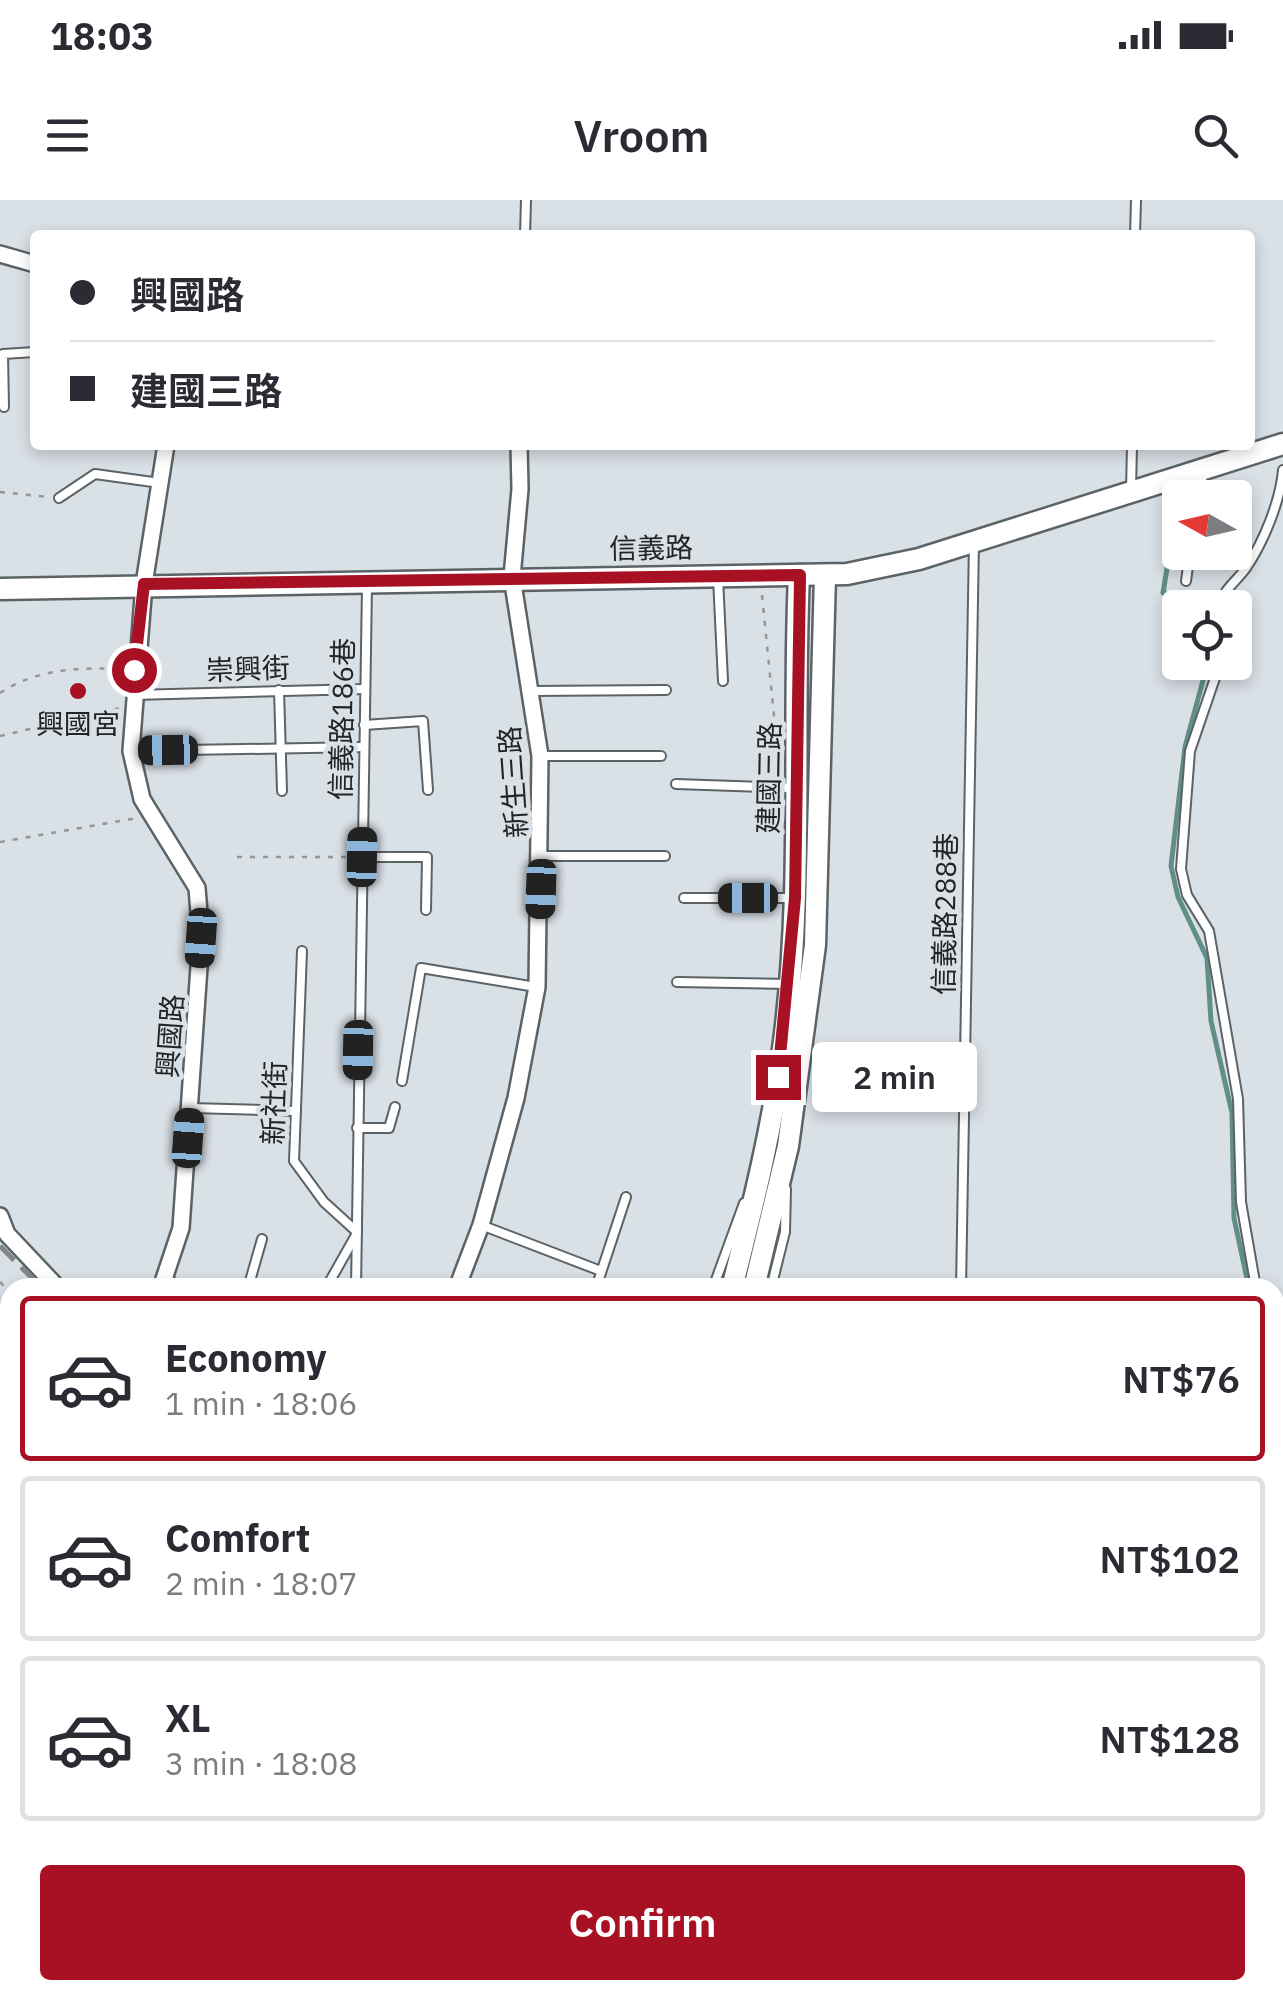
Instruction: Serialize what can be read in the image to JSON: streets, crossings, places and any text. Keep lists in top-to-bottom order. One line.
{"streets":{"street":["信義路","建國三路","新生三路","興國路"],"lane":["崇興街","信義路186巷","信義路288巷","新社街"]},"crossings":[["信義路","信義路186巷"],["信義路","建國三路"],["信義路","新生三路"],["信義路","信義路288巷"],["信義路","興國路"],["崇興街","信義路186巷"],["崇興街","興國路"],["信義路186巷","新社街"]],"places":["興國宮"],"north":"left","page":{"status":"18:03","header":"Vroom","banner":["興國路","建國三路"],"bubble":"2 min","list":[{"name":"Economy","note":"1 min · 18:06","value":"NT$76"},{"name":"Comfort","note":"2 min · 18:07","value":"NT$102"},{"name":"XL","note":"3 min · 18:08","value":"NT$128"}],"buttons":"Confirm"}}
